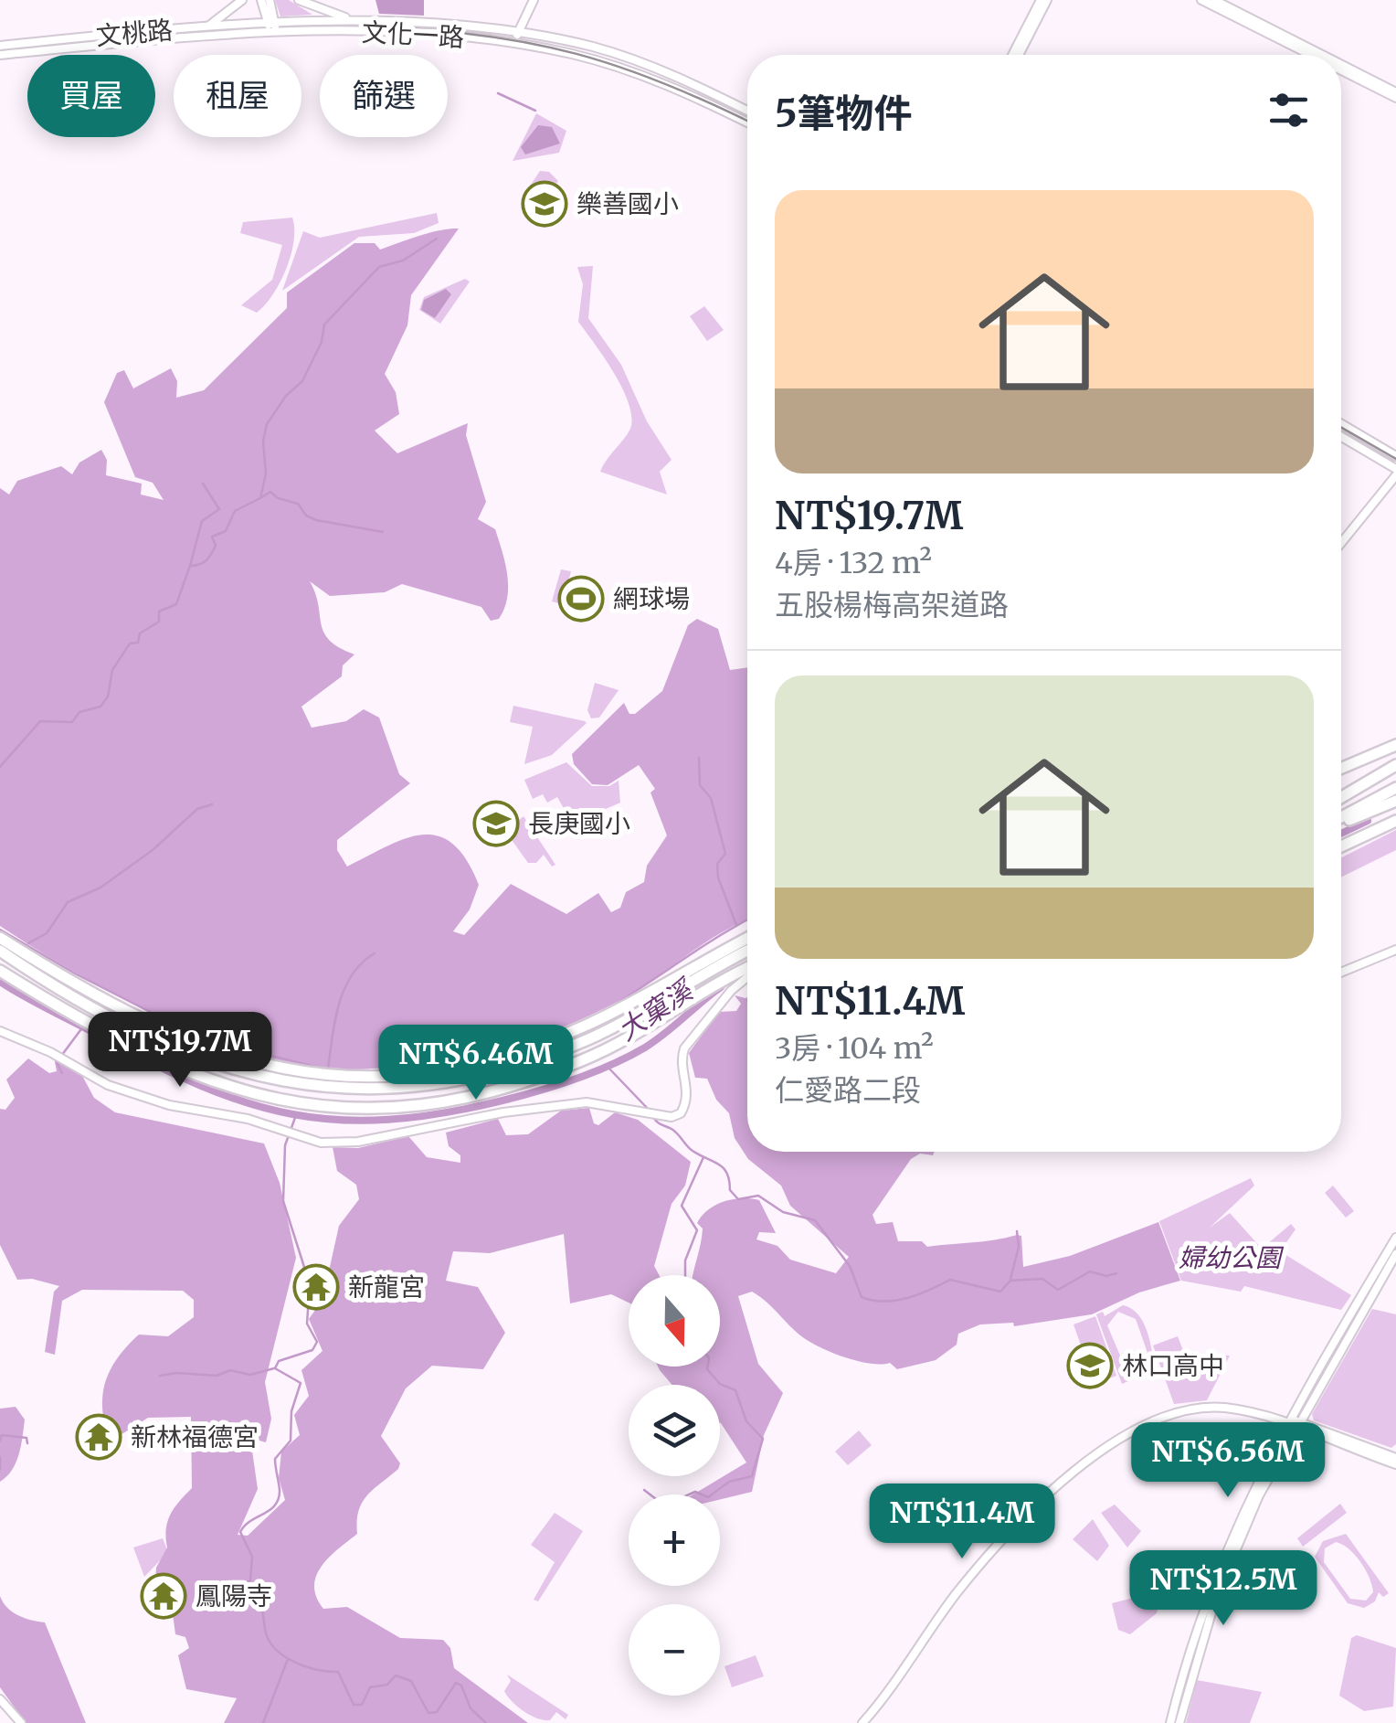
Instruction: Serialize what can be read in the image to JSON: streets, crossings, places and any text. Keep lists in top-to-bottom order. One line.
{"streets":{"street":["文桃路","文化一路"]},"crossings":[["文桃路","文化一路"]],"water":["大窠溪"],"parks":["婦幼公園"],"places":{"school or university":["樂善國小","長庚國小","林口高中"],"sports":["網球場"],"temple":["新龍宮","新林福德宮","鳳陽寺"]},"north":"bottom","page":{"chip":["買屋","租屋","篩選"],"heading":"5筆物件","list":[{"name":"NT$19.7M","note":"4房 · 132 m² · 五股楊梅高架道路"},{"name":"NT$11.4M","note":"3房 · 104 m² · 仁愛路二段"}],"price":["NT$19.7M","NT$6.46M","NT$6.56M","NT$11.4M","NT$12.5M"],"map_buttons":["+","−"]}}
